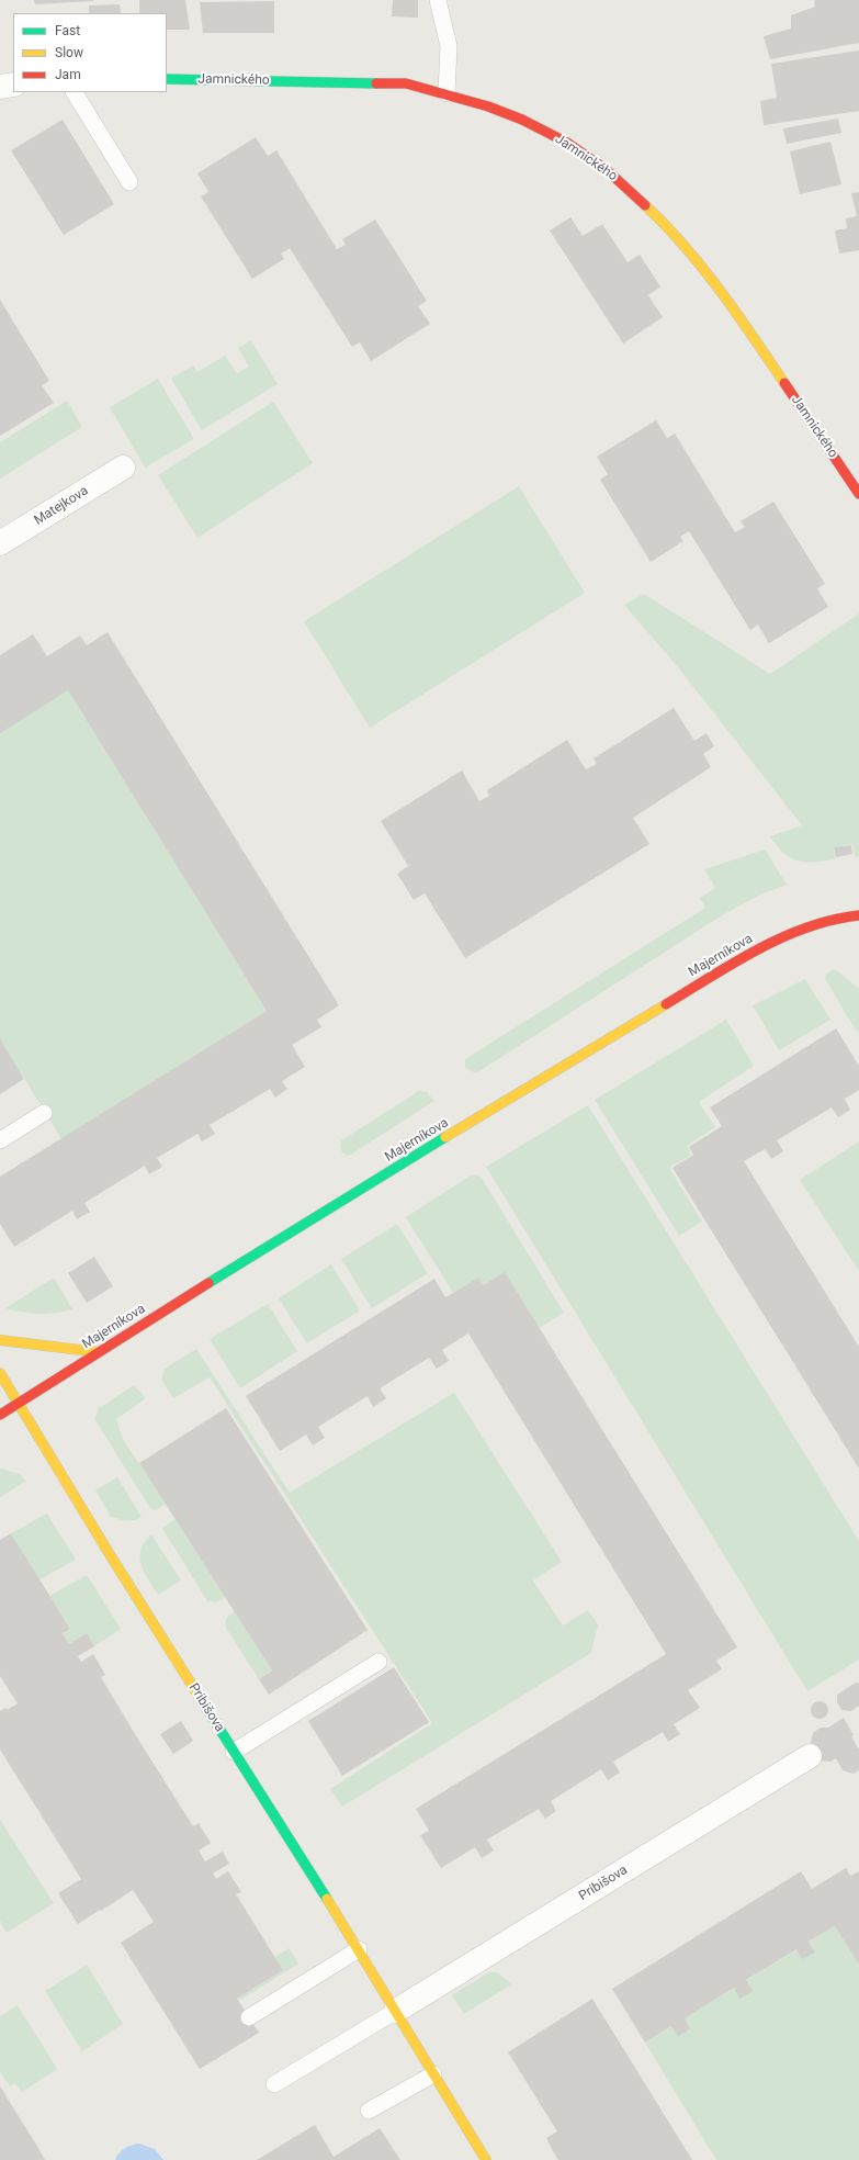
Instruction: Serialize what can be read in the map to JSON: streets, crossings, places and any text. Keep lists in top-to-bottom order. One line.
{"streets":{"street":["Jamnického","Matejkova","Majerníkova","Pribišova"]},"crossings":[["Majerníkova","Pribišova"]],"legend":["Fast","Slow","Jam"]}
